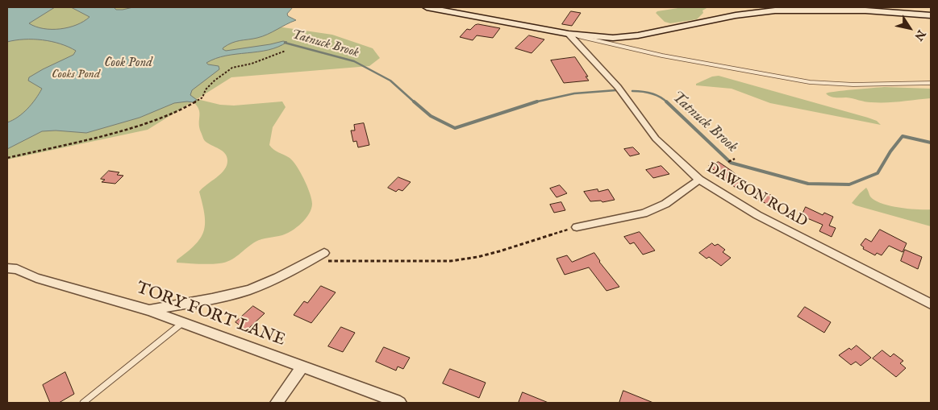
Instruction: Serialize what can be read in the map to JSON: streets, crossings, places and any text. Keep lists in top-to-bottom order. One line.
{"streets":{"street":["DAWSON ROAD","TORY FORT LANE"]},"water":["Tatnuck Brook","Cook Pond"],"parks":["Cooks Pond"],"north":"bottom right"}
